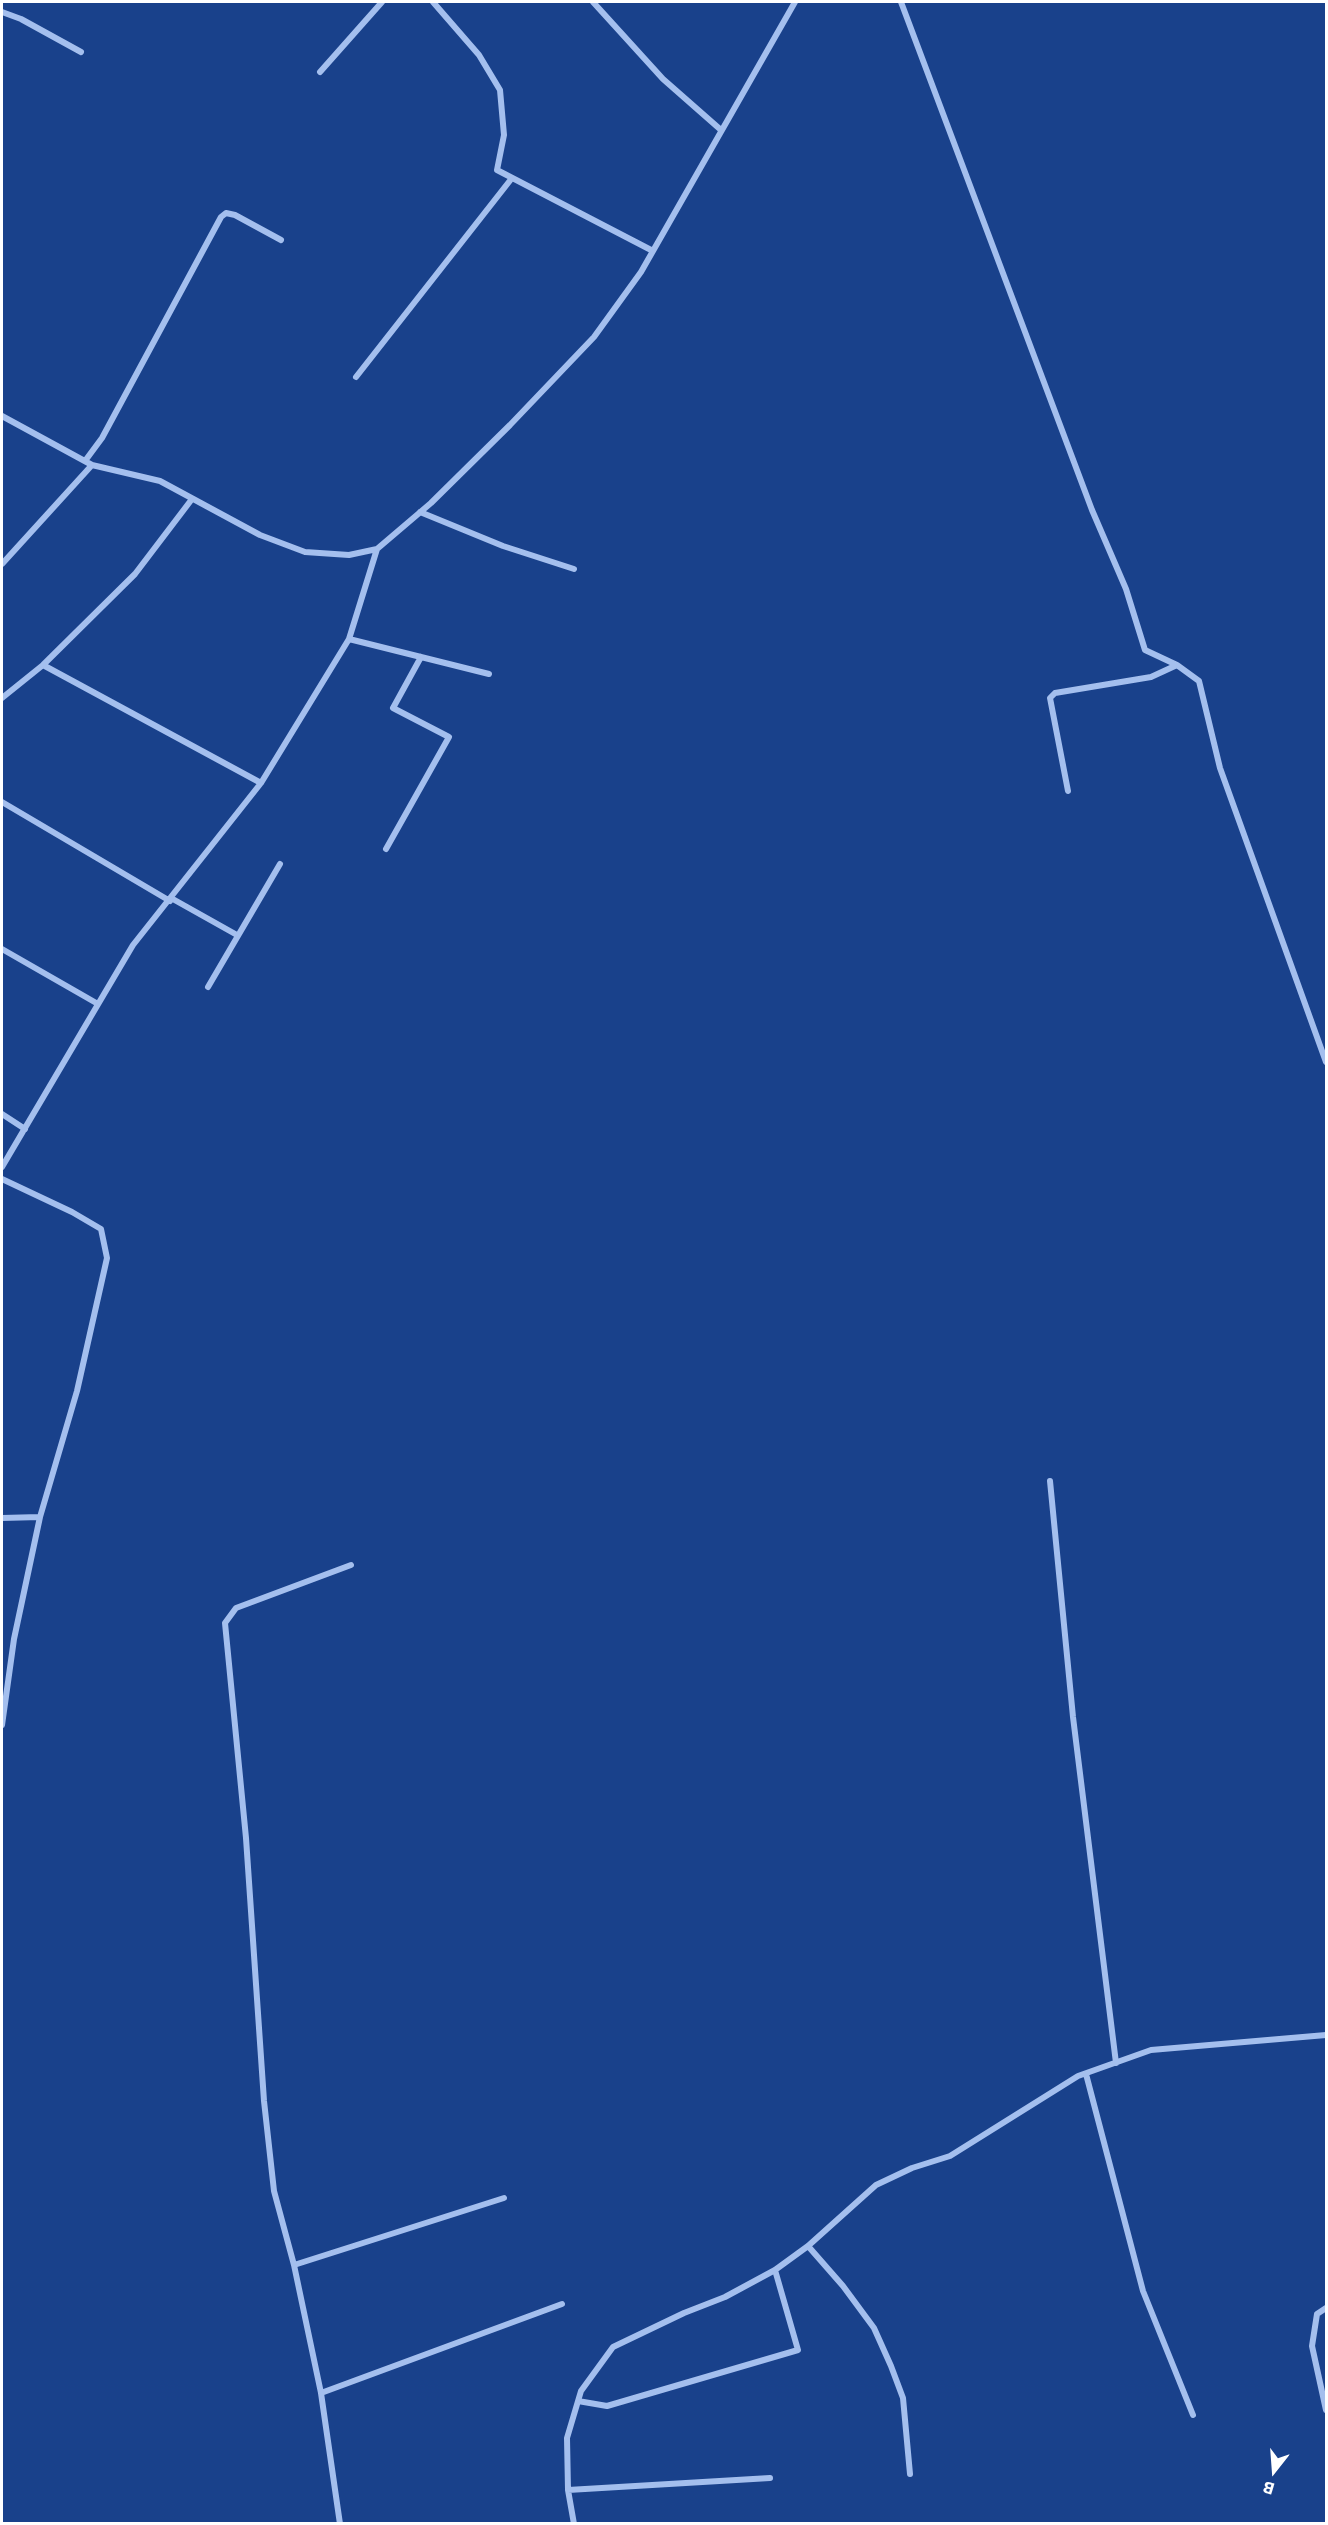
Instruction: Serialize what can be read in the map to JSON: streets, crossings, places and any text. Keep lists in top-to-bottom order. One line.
{"north":"bottom"}
